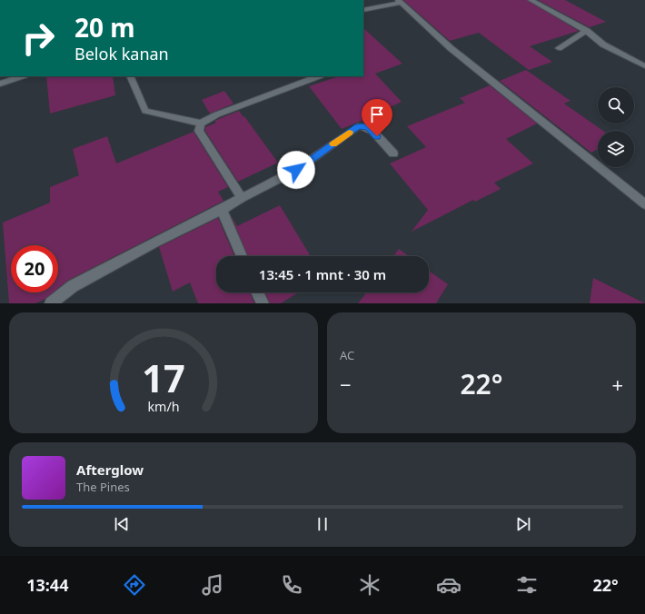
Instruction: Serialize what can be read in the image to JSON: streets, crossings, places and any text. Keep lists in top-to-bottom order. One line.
{"page":{"turn":["20 m","Belok kanan"],"limit":"20","trip":"13:45 · 1 mnt · 30 m","tile":"AC","heat":["−","22°","+"],"song":["Afterglow","The Pines"],"tabs":["13:44","22°"],"gauge":["17","km/h"]}}
